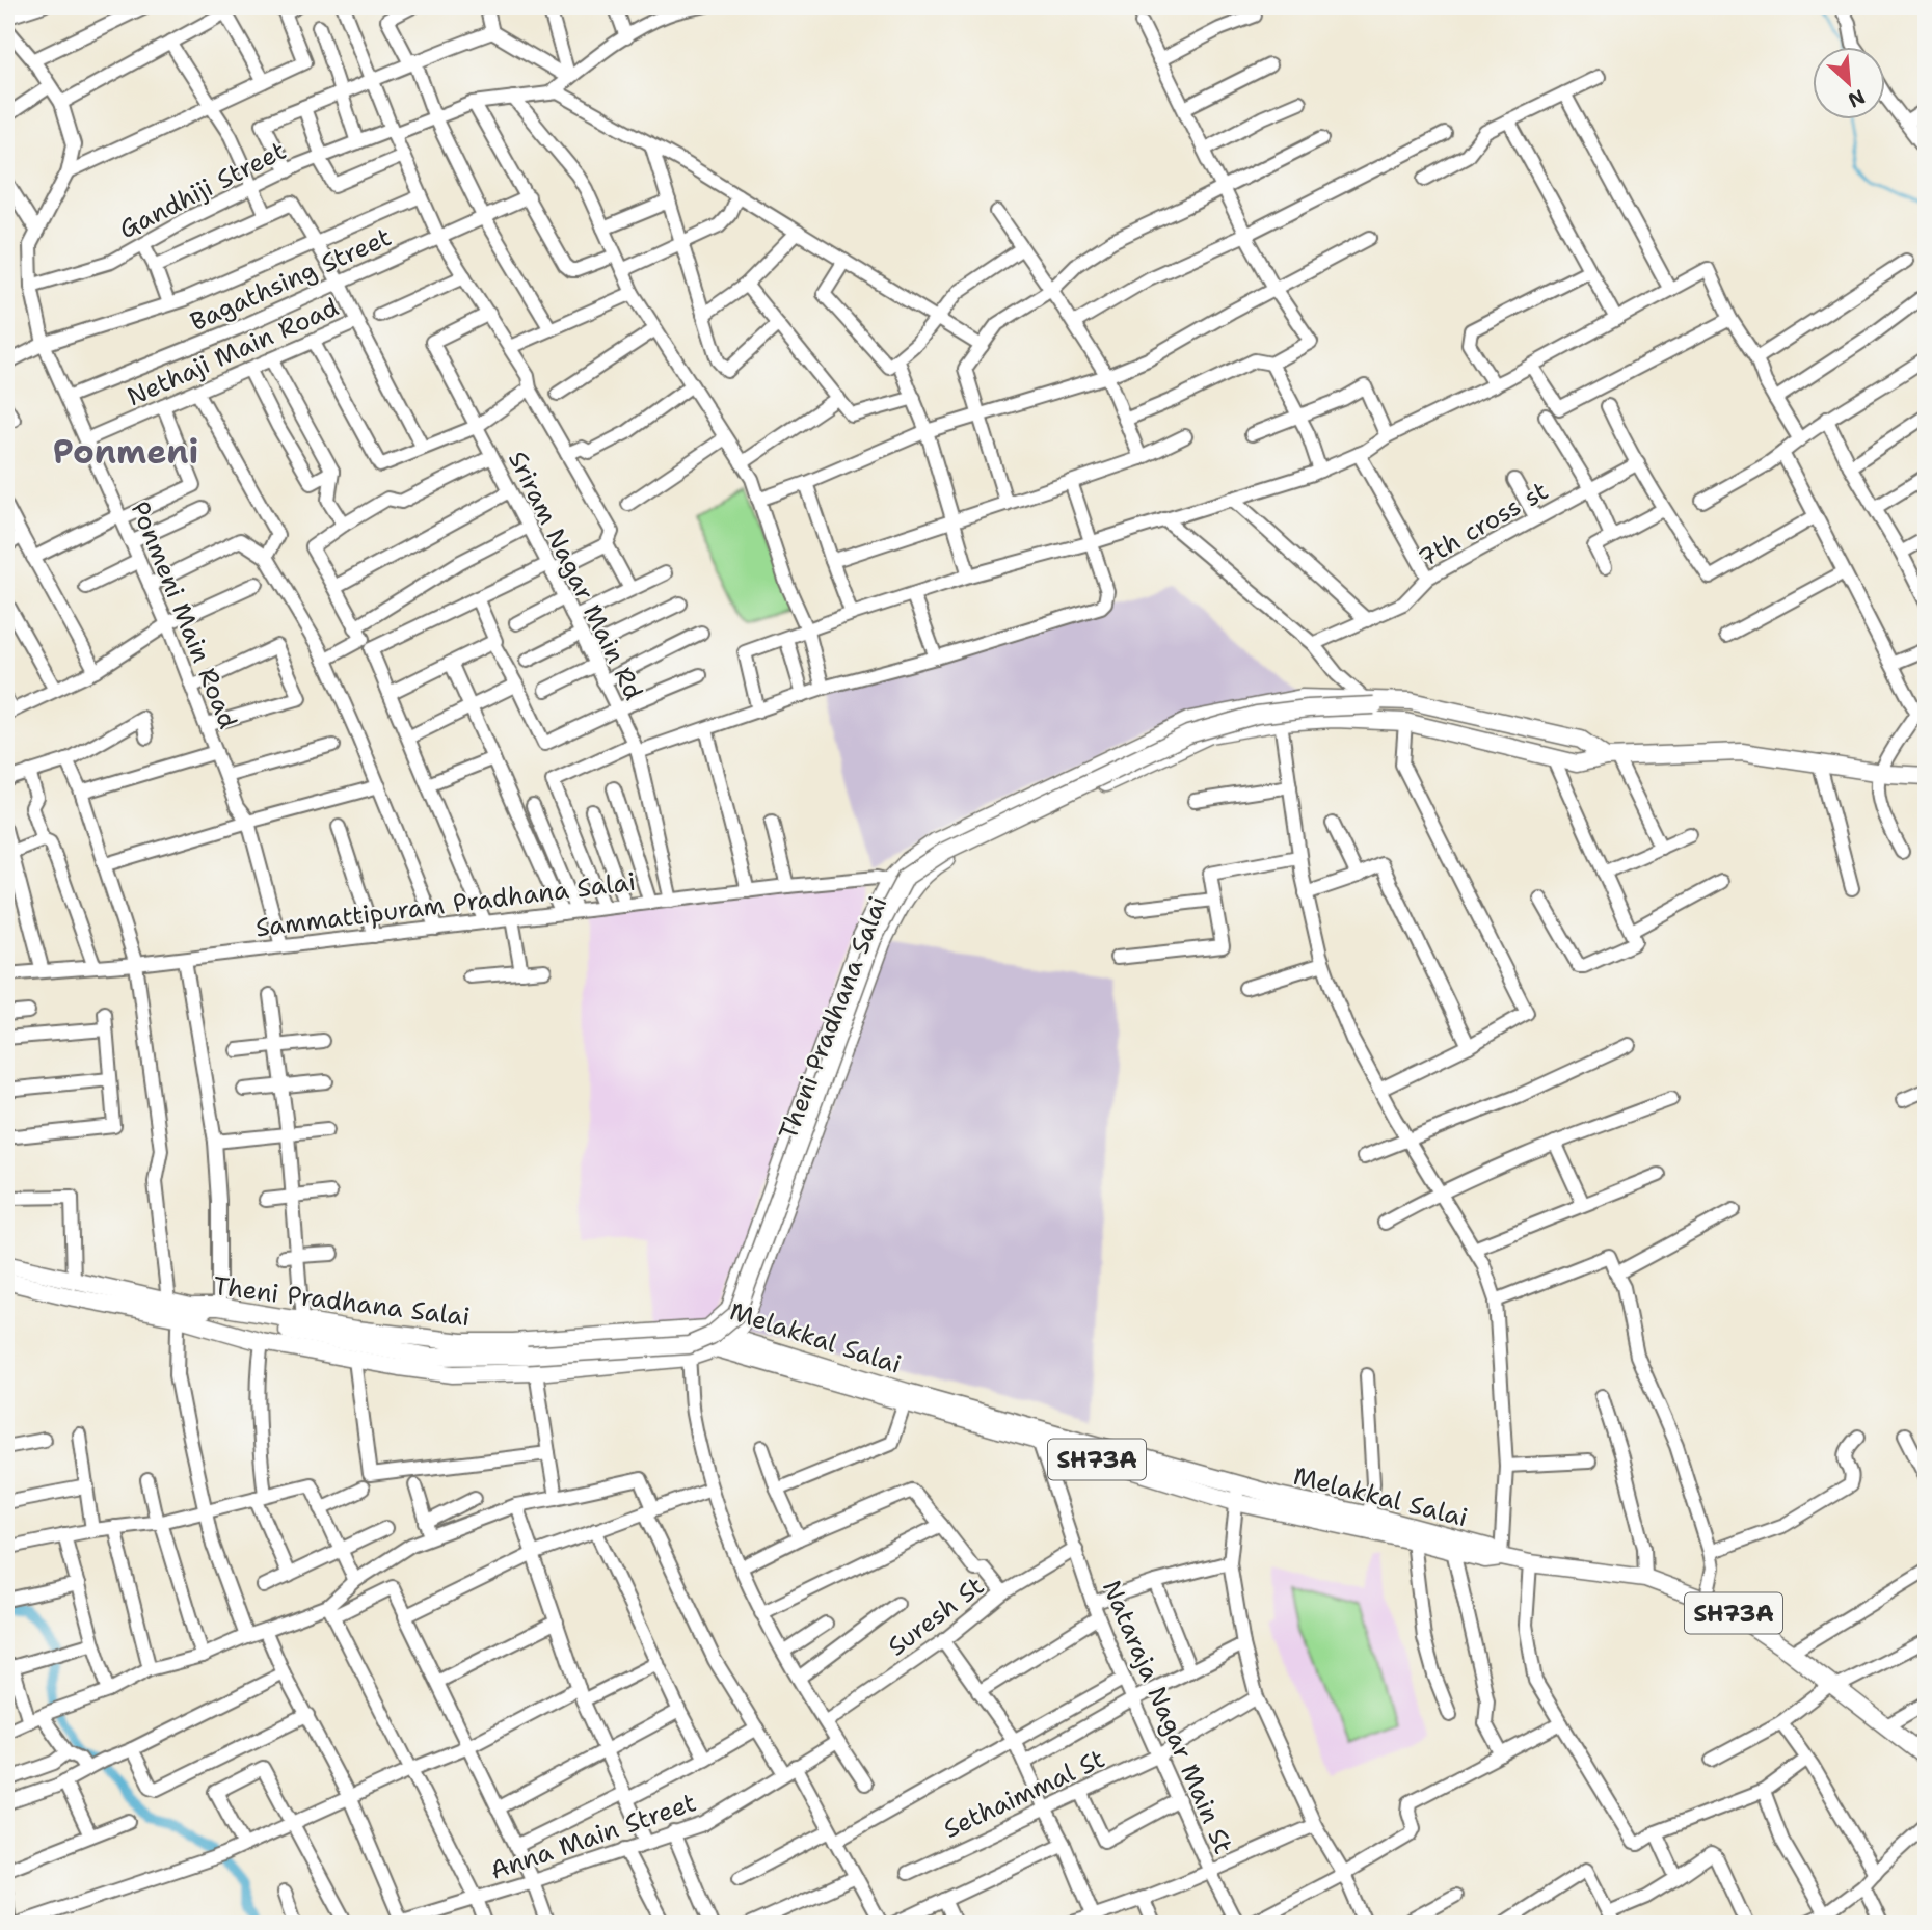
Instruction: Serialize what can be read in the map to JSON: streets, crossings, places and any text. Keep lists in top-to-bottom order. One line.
{"streets":{"main road":["Theni Pradhana Salai","Melakkal Salai","SH73A"],"street":["Gandhiji Street","Bagathsing Street","Nethaji Main Road","7th cross st","Sriram Nagar Main Rd","Ponmeni Main Road","Sammattipuram Pradhana Salai","Suresh St","Nataraja Nagar Main St","Sethaimmal St","Anna Main Street"]},"crossings":[["Gandhiji Street","Ponmeni Main Road"],["Bagathsing Street","Nethaji Main Road"],["Bagathsing Street","Ponmeni Main Road"],["Nethaji Main Road","Ponmeni Main Road"],["Sriram Nagar Main Rd","Sammattipuram Pradhana Salai"],["Ponmeni Main Road","Sammattipuram Pradhana Salai"],["Sammattipuram Pradhana Salai","Theni Pradhana Salai"],["Theni Pradhana Salai","Melakkal Salai"],["Melakkal Salai","Nataraja Nagar Main St"],["Suresh St","Nataraja Nagar Main St"],["Nataraja Nagar Main St","Sethaimmal St"]],"districts":["Ponmeni"],"north":"bottom right"}
